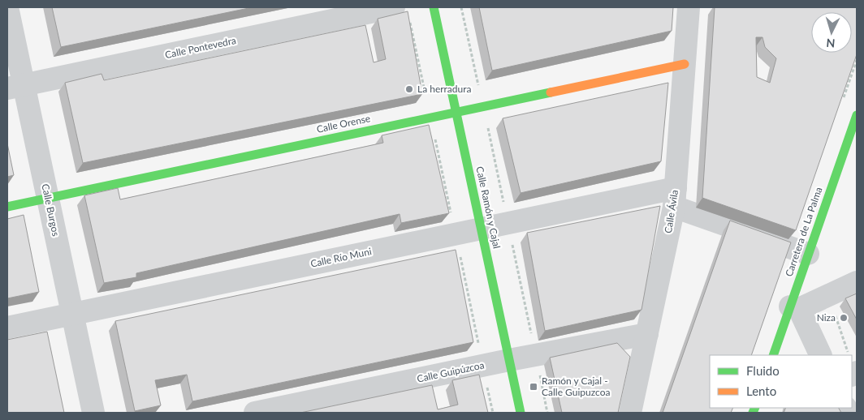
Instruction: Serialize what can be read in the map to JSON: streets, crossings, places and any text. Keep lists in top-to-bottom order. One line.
{"streets":{"main road":["Calle Orense","Calle Ramón y Cajal","Carretera de La Palma"],"street":["Calle Pontevedra","Calle Burgos","Calle Ávila","Calle Río Muni","Calle Guipúzcoa"]},"crossings":[["Calle Pontevedra","Calle Burgos"],["Calle Orense","Calle Ramón y Cajal"],["Calle Orense","Calle Burgos"],["Calle Orense","Calle Ávila"],["Calle Ramón y Cajal","Calle Río Muni"],["Calle Ramón y Cajal","Calle Guipúzcoa"],["Calle Burgos","Calle Río Muni"],["Calle Ávila","Calle Río Muni"],["Calle Ávila","Calle Guipúzcoa"]],"places":{"other":["La herradura","Niza"],"transit":["Ramón y Cajal - Calle Guipuzcoa"]},"legend":["Fluido","Lento"],"north":"bottom"}
